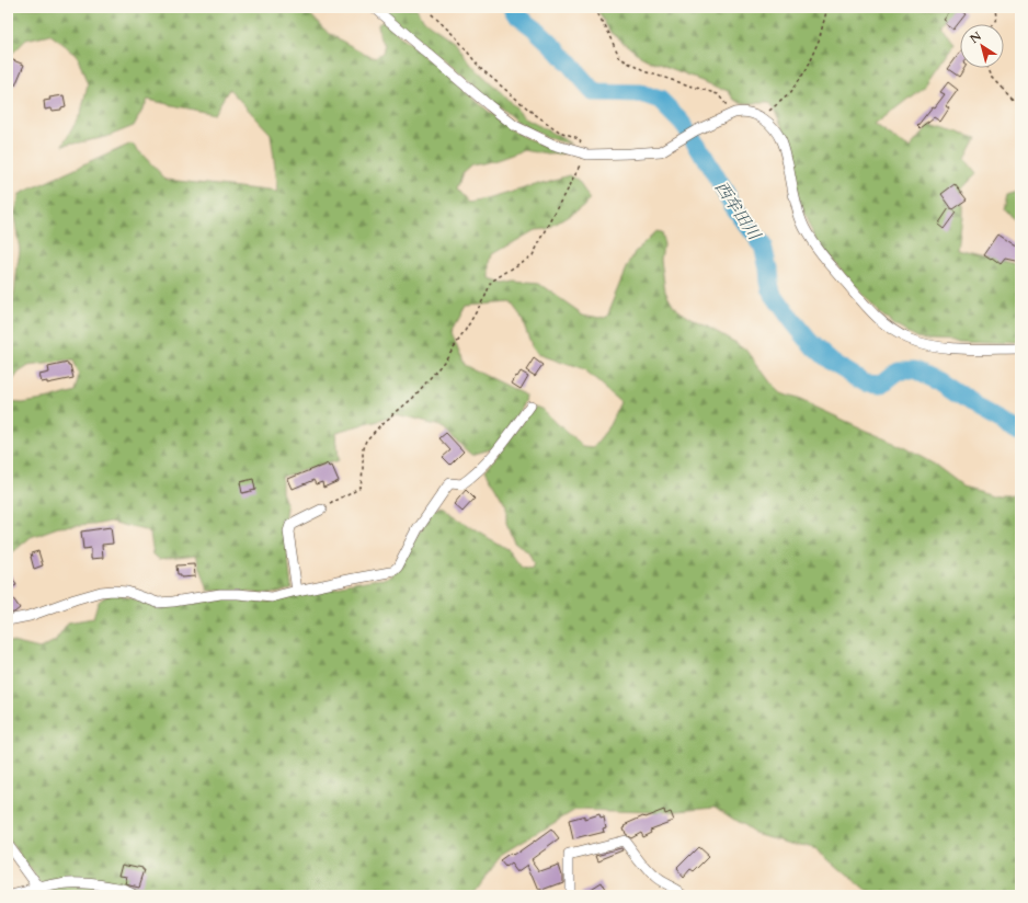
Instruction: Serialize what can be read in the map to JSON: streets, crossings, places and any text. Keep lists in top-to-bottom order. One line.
{"water":["西牟田川"],"north":"top left"}
